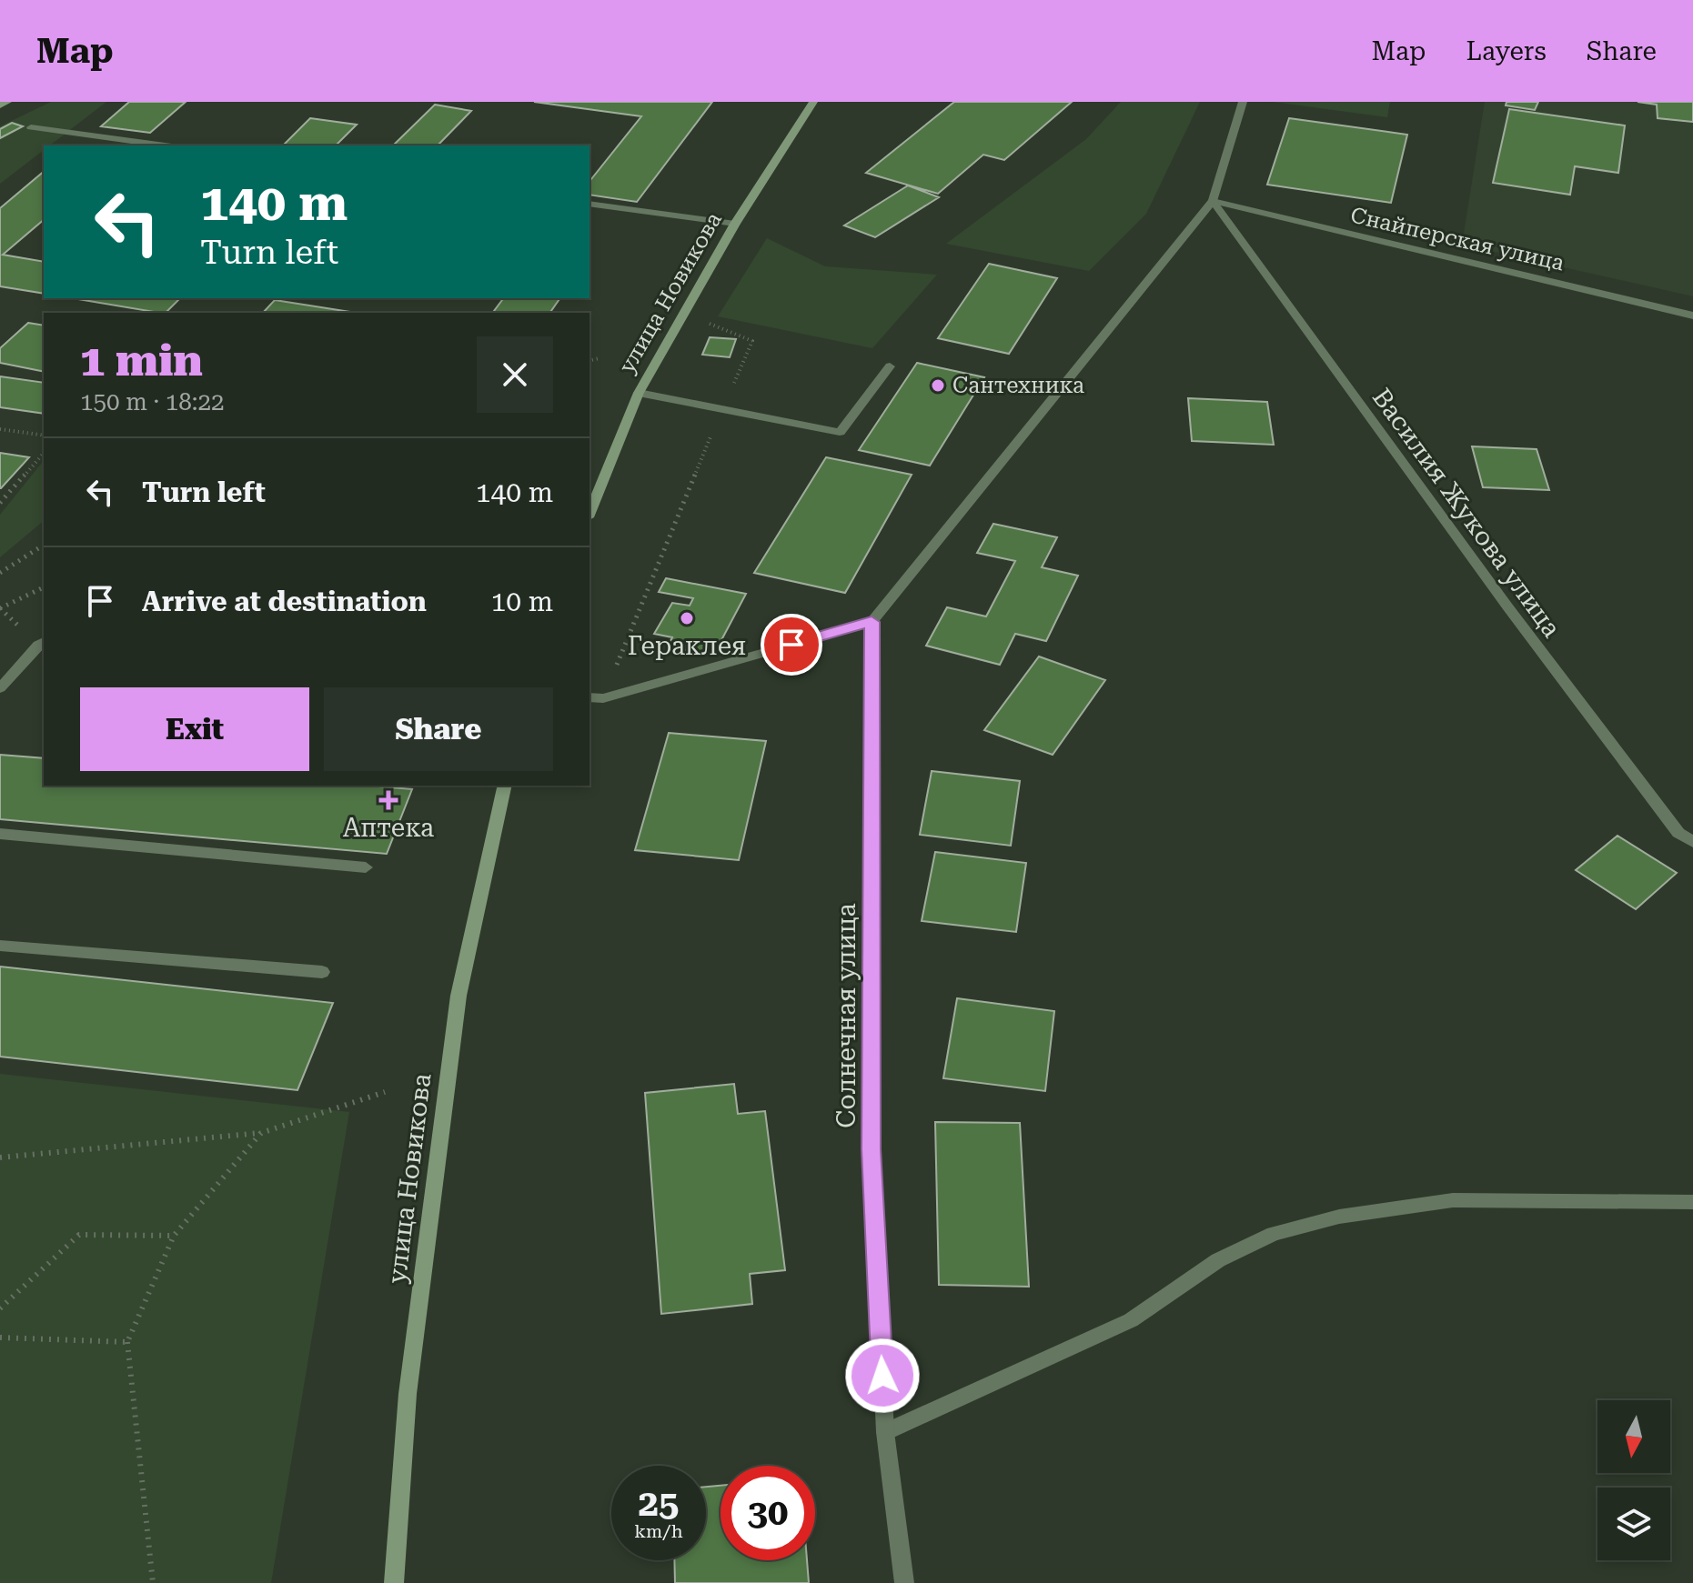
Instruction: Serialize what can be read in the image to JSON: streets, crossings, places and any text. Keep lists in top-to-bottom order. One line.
{"streets":{"main road":["улица Новикова"],"street":["Снайперская улица","Василия Жукова улица","Солнечная улица"]},"crossings":[["Снайперская улица","Василия Жукова улица"]],"places":{"other":["Сантехника","Гераклея"],"health":["Аптека"]},"north":"bottom","page":{"header":"Map","nav":["Map","Layers","Share"],"turn":["140 m","Turn left"],"heading":["1 min","150 m · 18:22"],"list":[{"name":"Turn left","value":"140 m"},{"name":"Arrive at destination","value":"10 m"}],"buttons":["Exit","Share"],"speed":"25 km/h","limit":"30"}}
